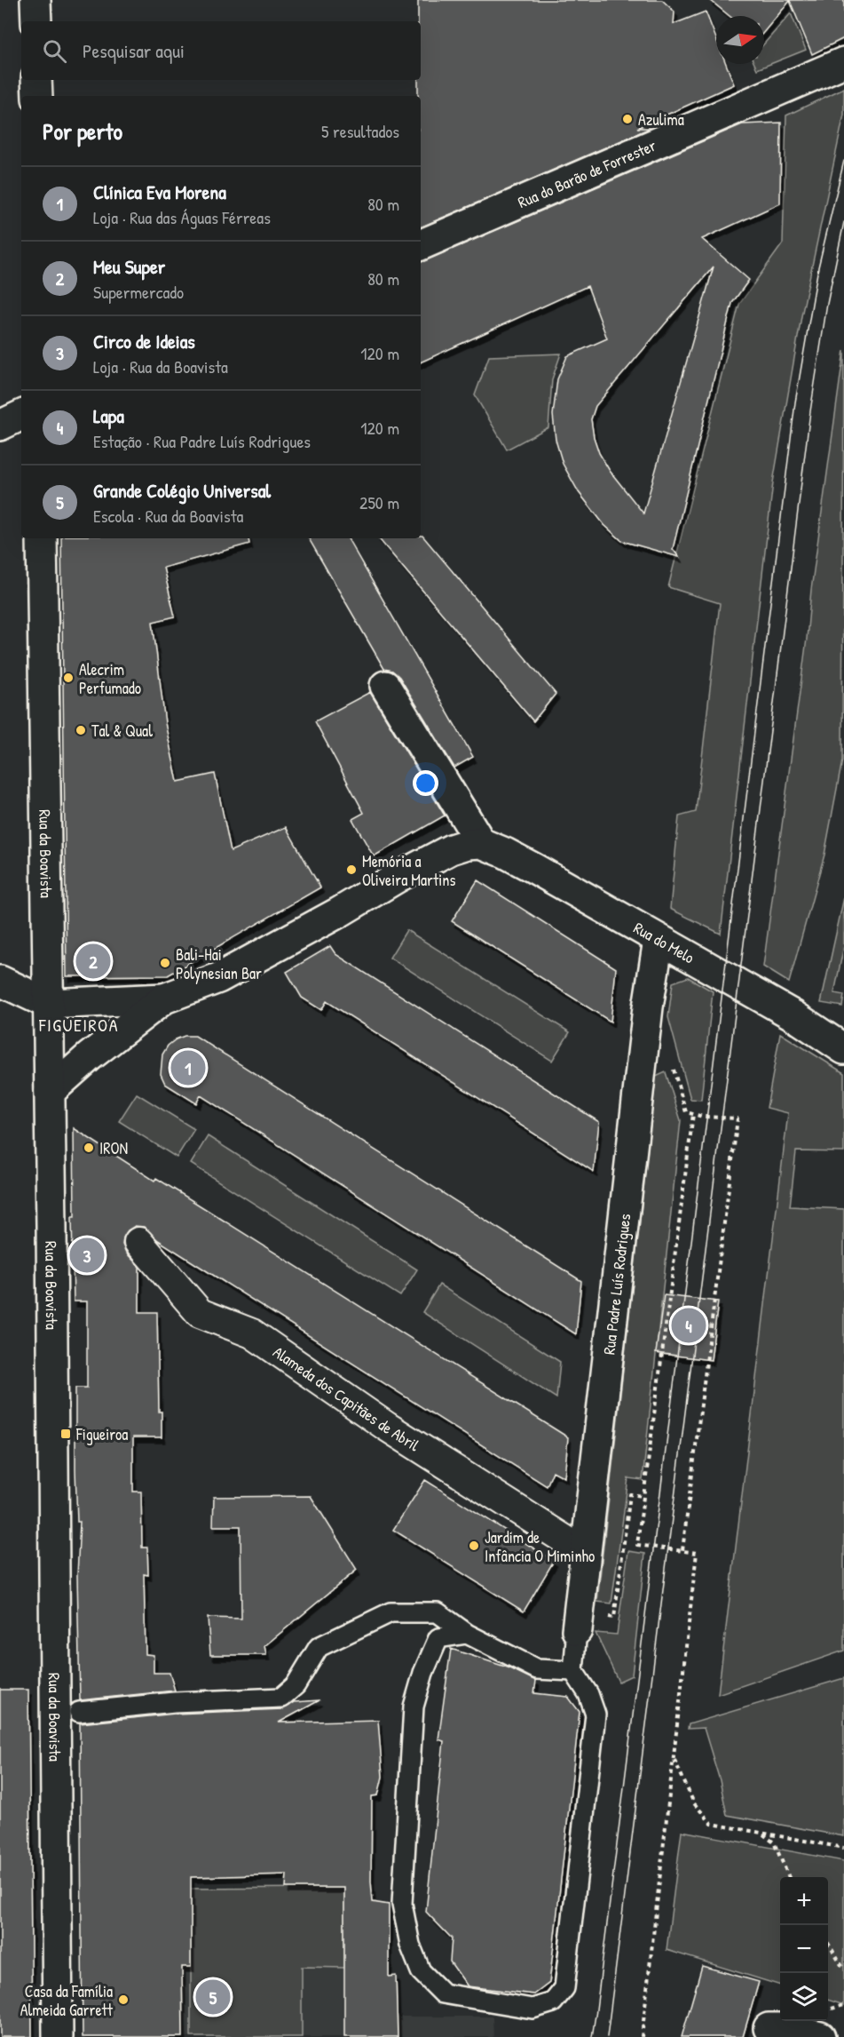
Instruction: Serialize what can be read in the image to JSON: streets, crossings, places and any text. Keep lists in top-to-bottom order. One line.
{"streets":{"street":["Rua do Barão de Forrester","Rua da Boavista","Rua do Melo","Rua Padre Luís Rodrigues","Alameda dos Capitães de Abril"]},"crossings":[["Rua do Melo","Rua Padre Luís Rodrigues"]],"districts":["FIGUEIROA"],"places":{"other":["Azulima","Alecrim Perfumado","Tal & Qual","Memória a Oliveira Martins","Bali-Hai Polynesian Bar","IRON","Jardim de Infância O Miminho","Casa da Família Almeida Garrett"],"transit":["Figueiroa"]},"north":"right","page":{"search":"Pesquisar aqui","heading":["Por perto","5 resultados"],"list":[{"mark":"1","name":"Clínica Eva Morena","note":"Loja · Rua das Águas Férreas","value":"80 m"},{"mark":"2","name":"Meu Super","note":"Supermercado","value":"80 m"},{"mark":"3","name":"Circo de Ideias","note":"Loja · Rua da Boavista","value":"120 m"},{"mark":"4","name":"Lapa","note":"Estação · Rua Padre Luís Rodrigues","value":"120 m"},{"mark":"5","name":"Grande Colégio Universal","note":"Escola · Rua da Boavista","value":"250 m"}],"pins":["2","1","3","4","5"],"map_buttons":["+","−"]}}
